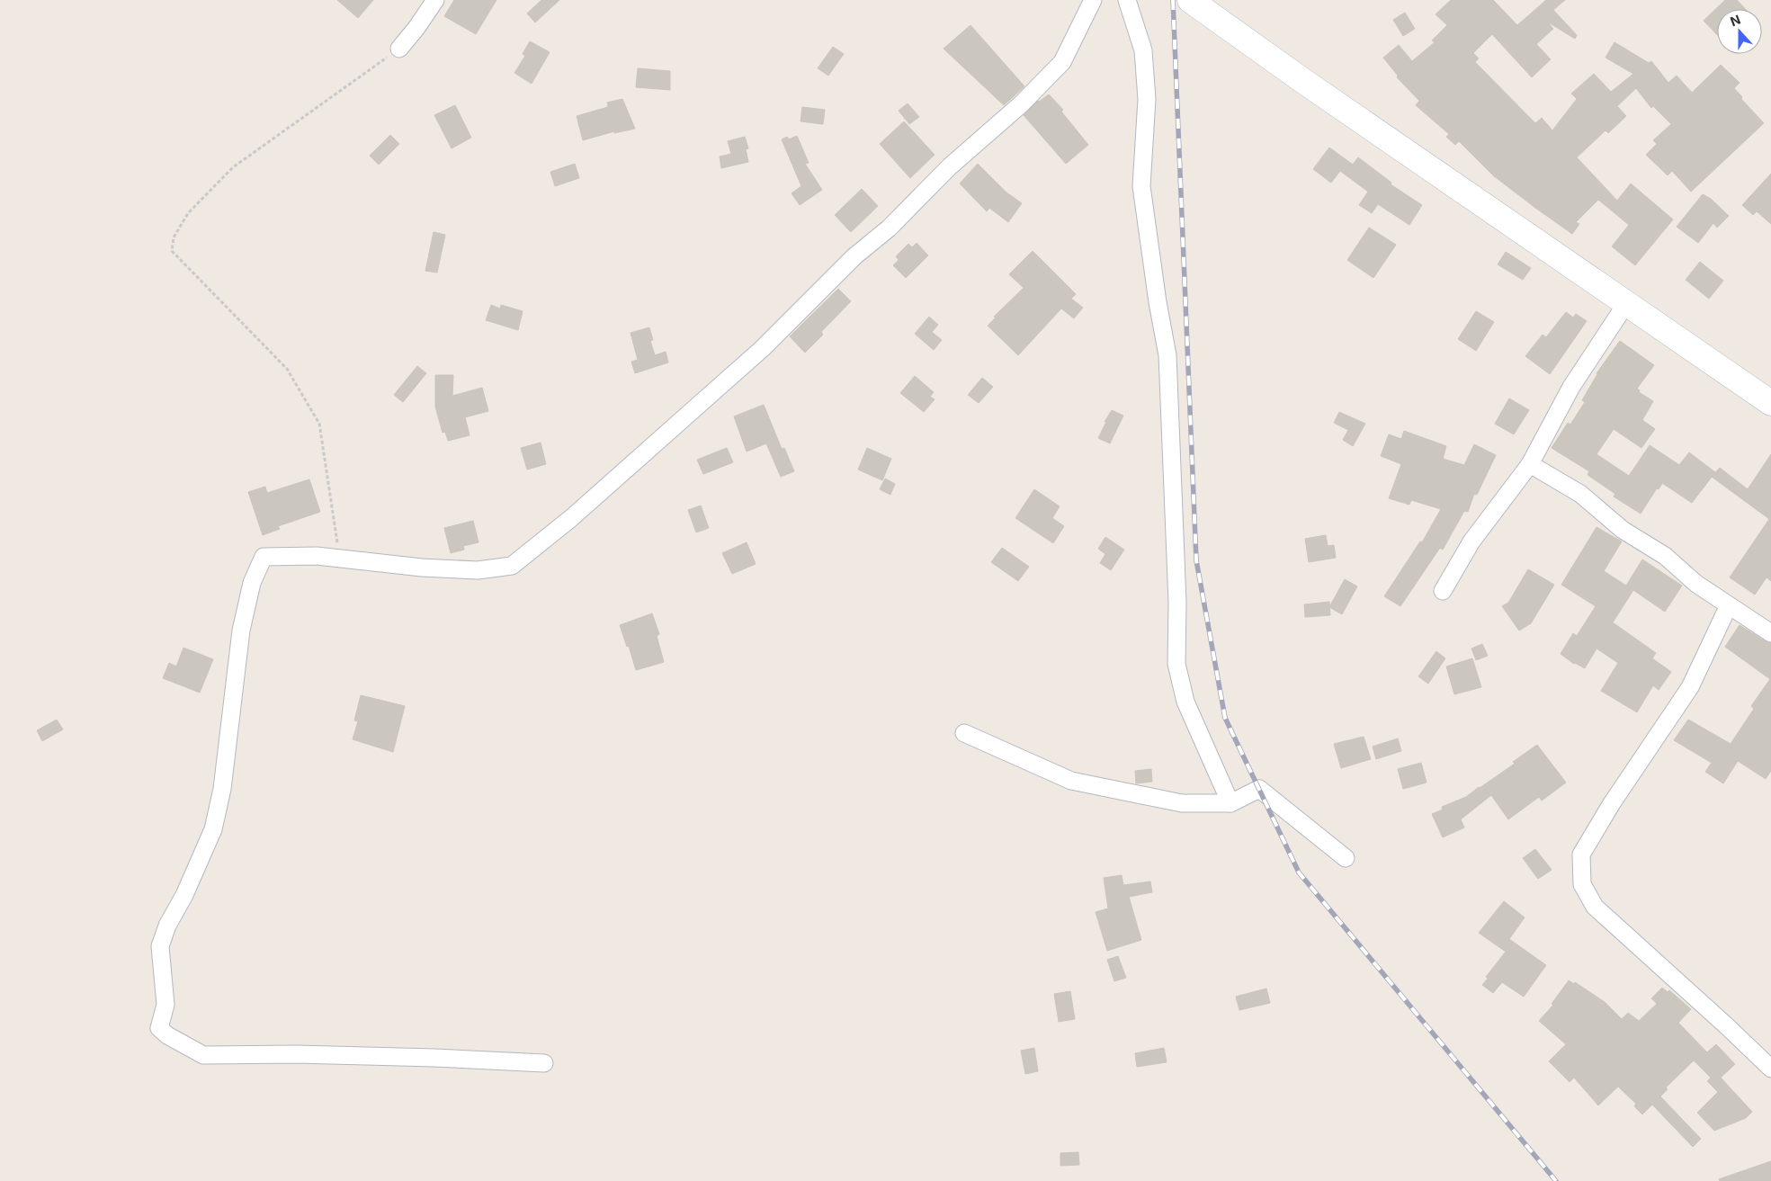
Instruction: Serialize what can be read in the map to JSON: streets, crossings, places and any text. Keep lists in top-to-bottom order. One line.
{"north":"top"}
